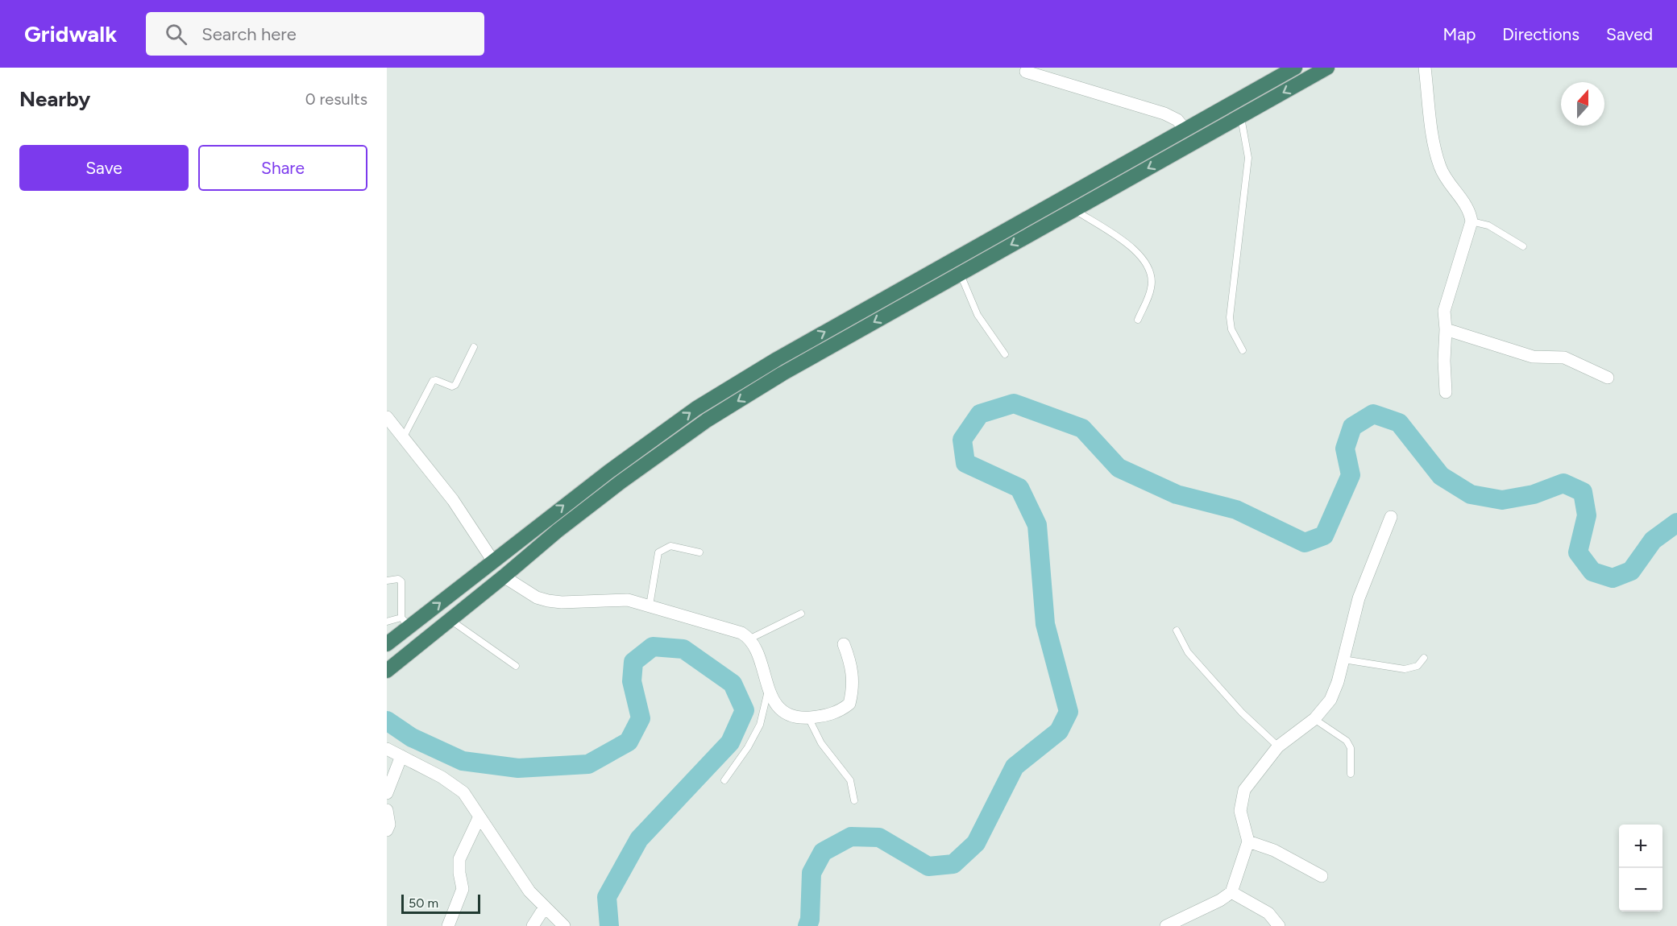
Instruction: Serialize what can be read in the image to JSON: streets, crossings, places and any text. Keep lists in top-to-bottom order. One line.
{"scale_bar":"50 m","north":"top","page":{"header":"Gridwalk","search":"Search here","nav":["Map","Directions","Saved"],"heading":["Nearby","0 results"],"buttons":["Save","Share"],"map_buttons":["+","−"],"scale":"50 m"}}
